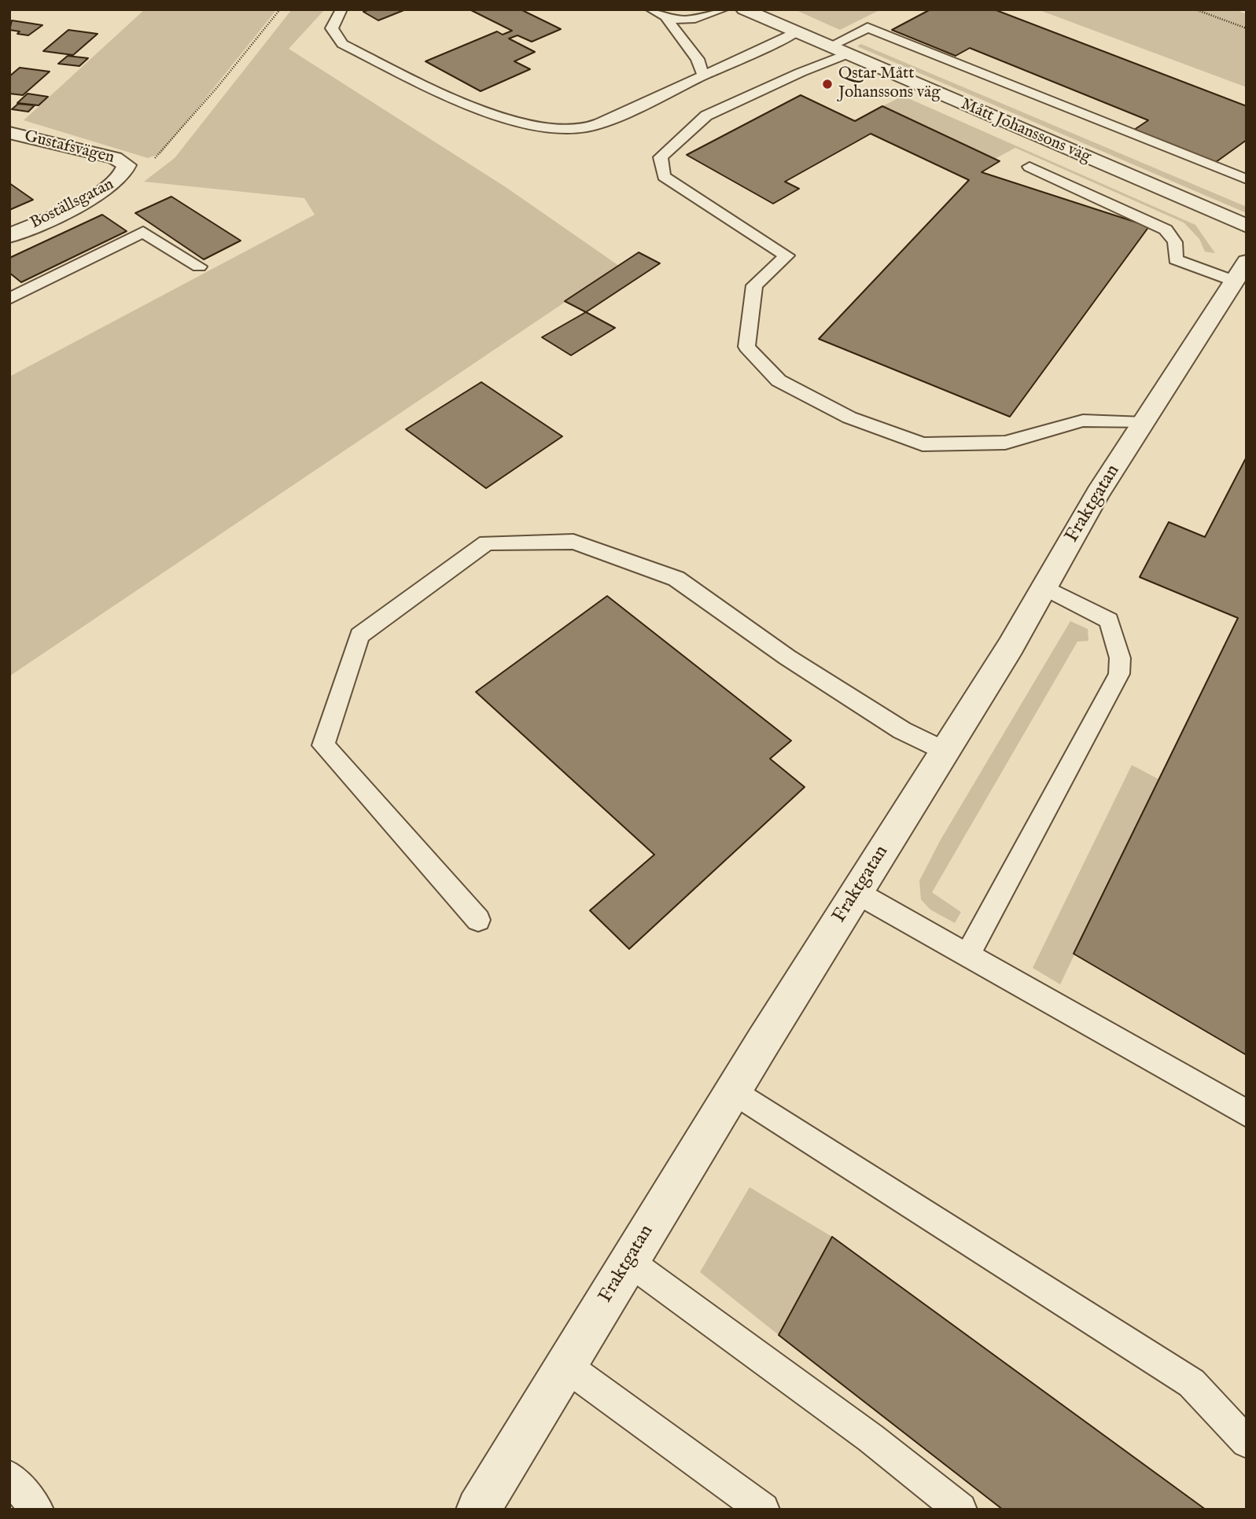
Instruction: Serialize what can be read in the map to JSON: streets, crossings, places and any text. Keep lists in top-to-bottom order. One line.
{"streets":{"street":["Mått Johanssons väg","Gustafsvägen","Boställsgatan","Fraktgatan"]},"crossings":[["Gustafsvägen","Boställsgatan"]],"places":["Qstar Mått Johanssons väg"]}
